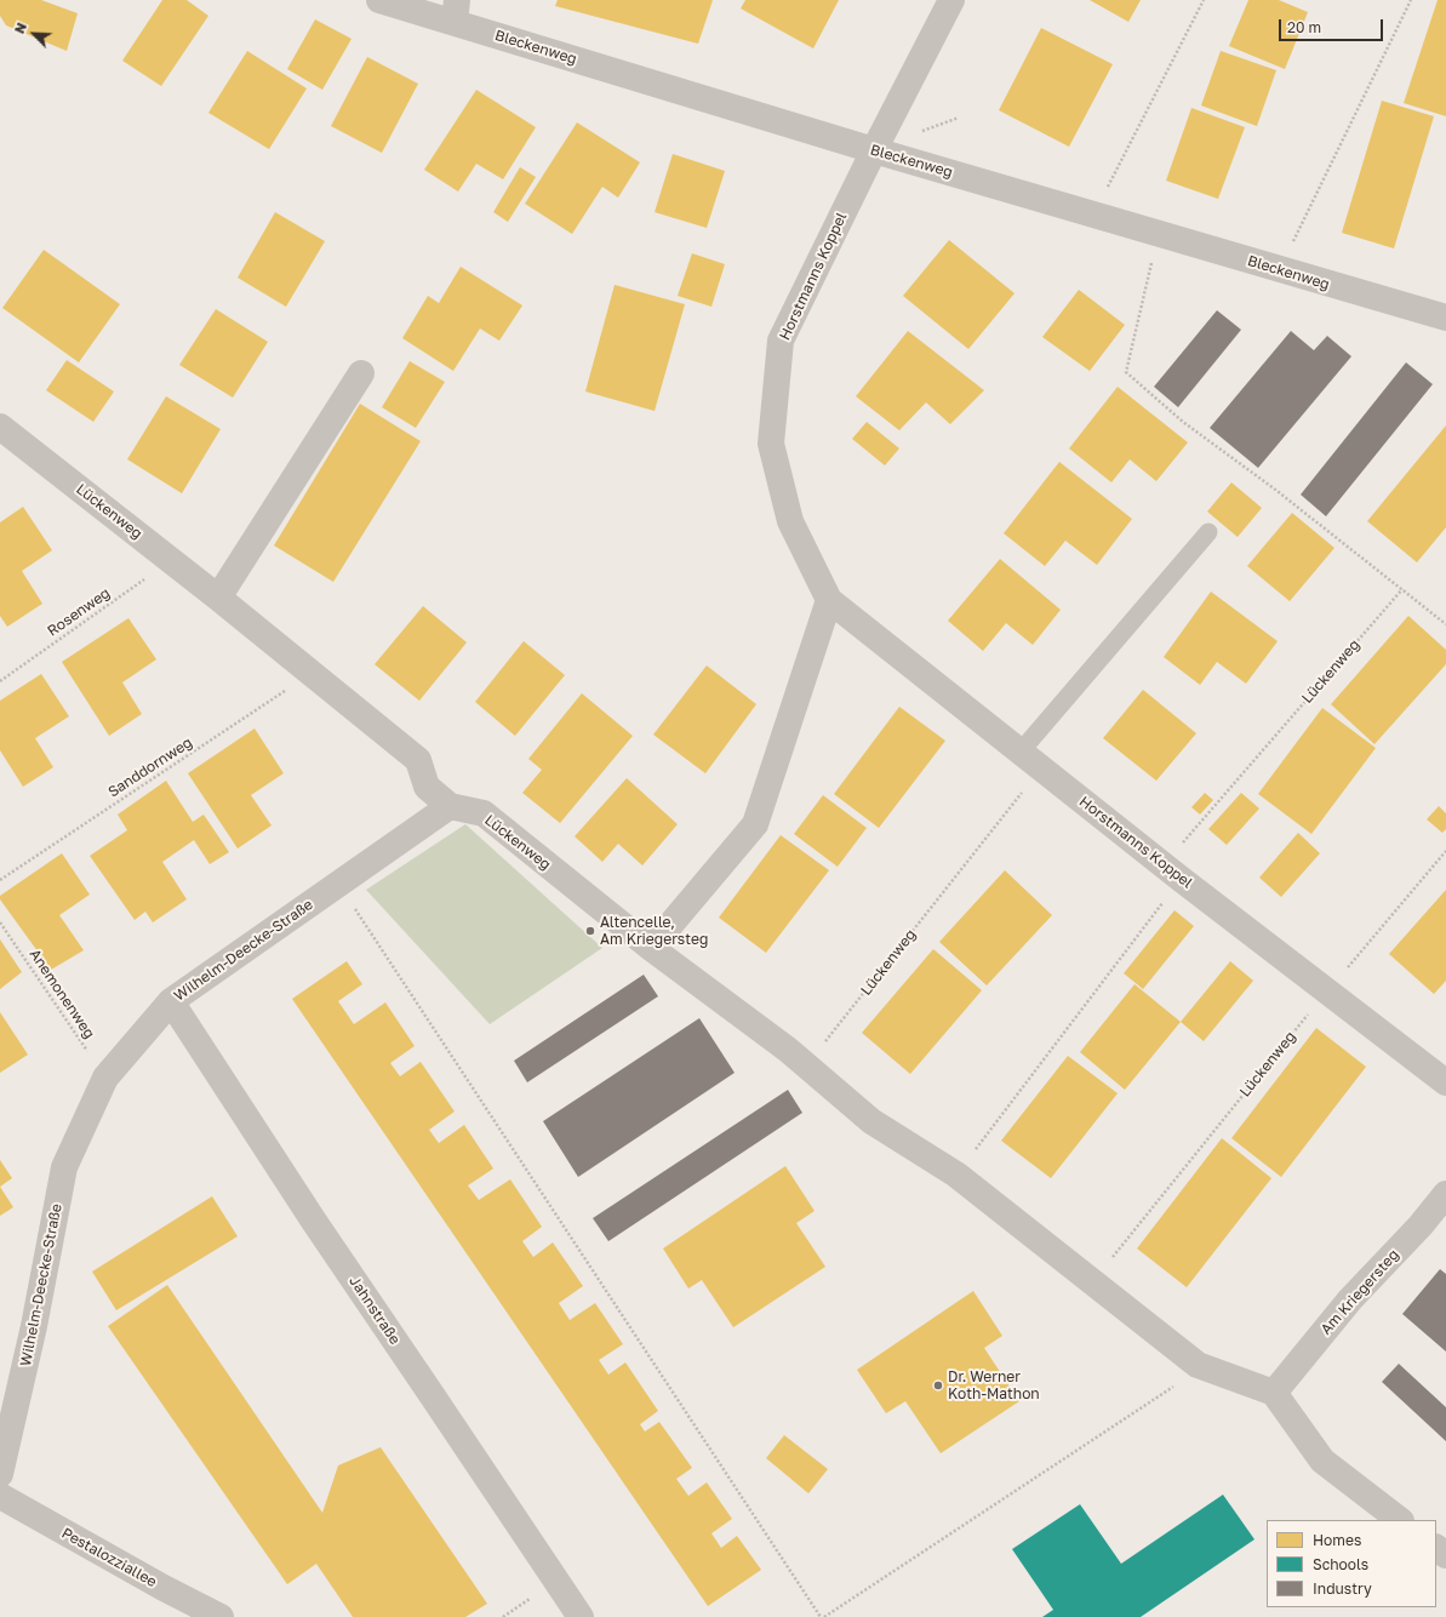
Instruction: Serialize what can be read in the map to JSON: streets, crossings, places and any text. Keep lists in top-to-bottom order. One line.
{"streets":{"street":["Bleckenweg","Horstmanns Koppel","Lückenweg","Wilhelm-Deecke-Straße","Am Kriegersteg","Jahnstraße","Pestalozziallee"],"path":["Rosenweg","Sanddornweg","Anemonenweg"]},"crossings":[["Bleckenweg","Horstmanns Koppel"],["Horstmanns Koppel","Lückenweg"],["Lückenweg","Rosenweg"],["Lückenweg","Sanddornweg"],["Lückenweg","Wilhelm-Deecke-Straße"],["Lückenweg","Am Kriegersteg"],["Wilhelm-Deecke-Straße","Anemonenweg"],["Wilhelm-Deecke-Straße","Jahnstraße"]],"places":["Altencelle, Am Kriegersteg","Dr. Werner Koth-Mathon"],"legend":["Homes","Schools","Industry"],"scale_bar":"20 m","north":"top left"}
